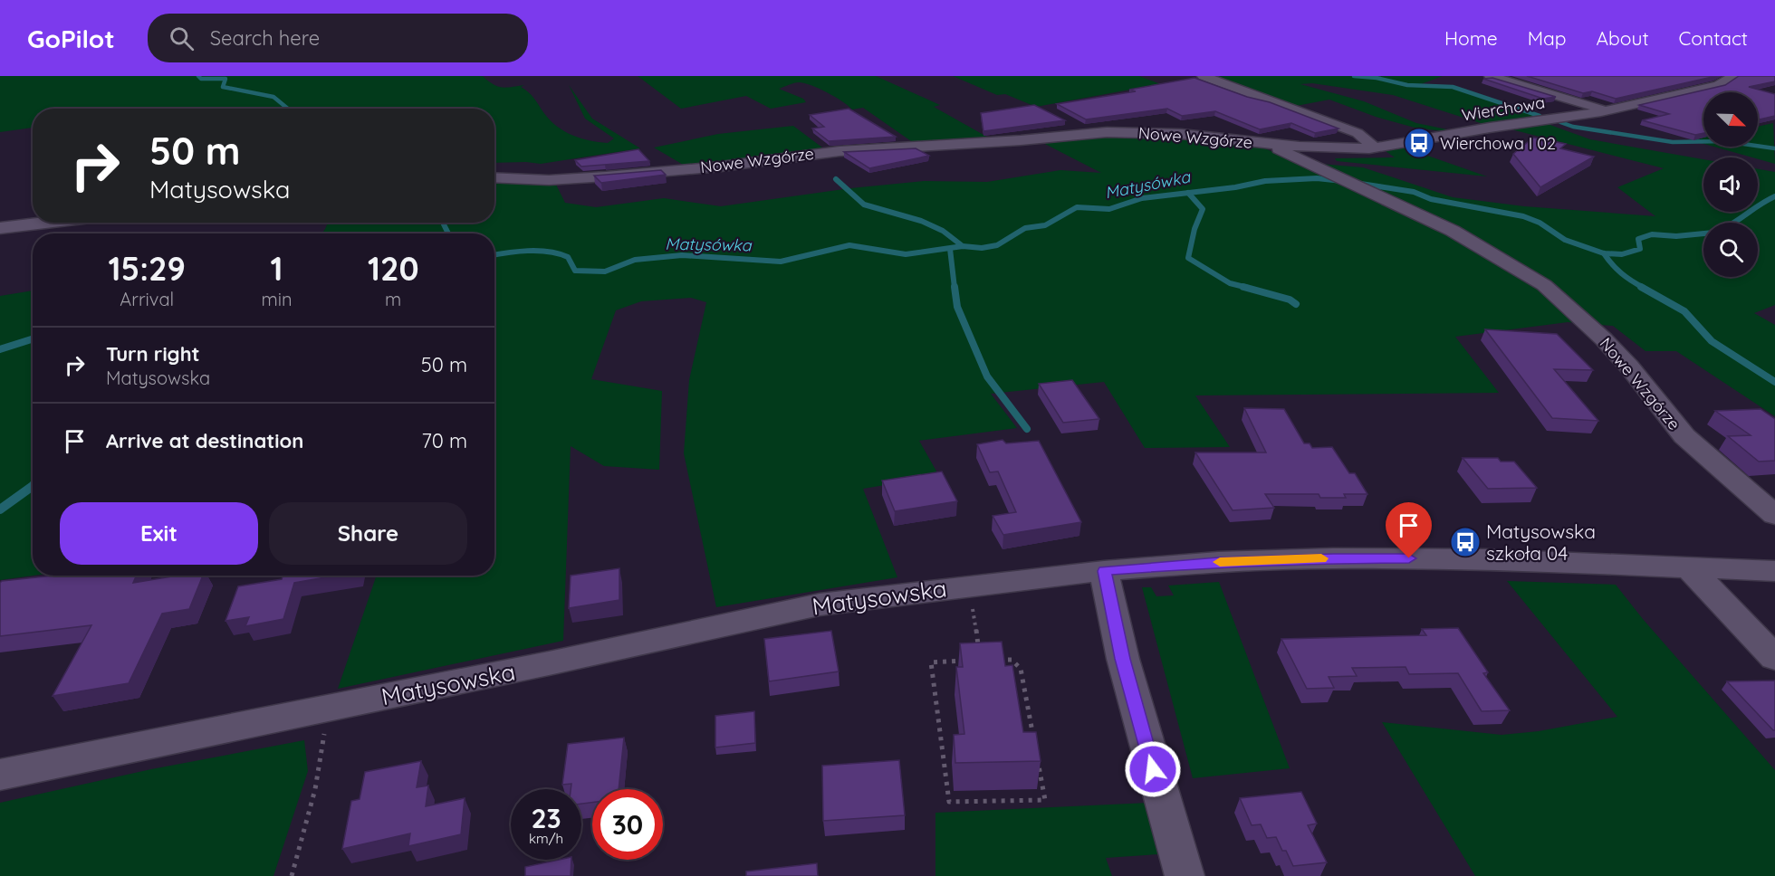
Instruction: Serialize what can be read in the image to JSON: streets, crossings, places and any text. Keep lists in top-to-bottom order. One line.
{"streets":{"street":["Wierchowa","Nowe Wzgórze","Matysowska"]},"crossings":[["Wierchowa","Nowe Wzgórze"]],"water":["Matysówka"],"places":{"bus stop":["Wierchowa I 02","Matysowska szkoła 04"]},"north":"bottom right","page":{"header":"GoPilot","search":"Search here","nav":["Home","Map","About","Contact"],"turn":["50 m","Matysowska"],"eta":["15:29","Arrival","1","min","120","m"],"list":[{"name":"Turn right","note":"Matysowska","value":"50 m"},{"name":"Arrive at destination","value":"70 m"}],"buttons":["Exit","Share"],"speed":"23 km/h","limit":"30"}}
